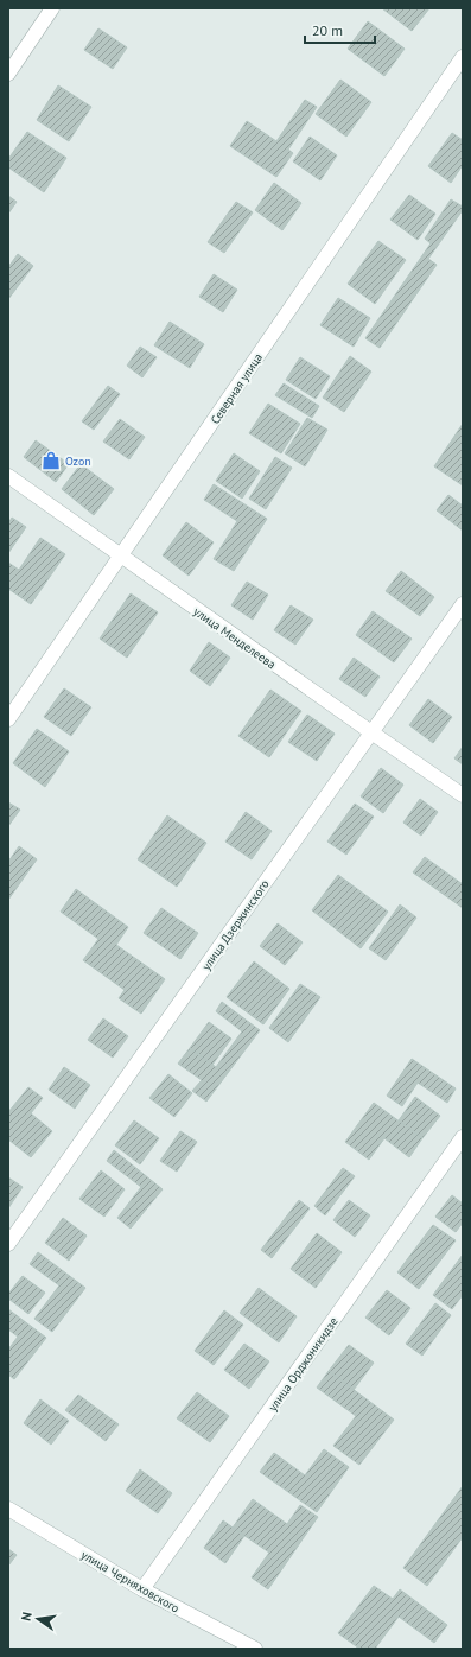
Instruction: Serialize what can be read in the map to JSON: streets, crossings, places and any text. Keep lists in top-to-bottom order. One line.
{"streets":{"street":["Северная улица","улица Менделеева","улица Дзержинского","улица Орджоникидзе","улица Черняховского"]},"crossings":[["Северная улица","улица Менделеева"],["улица Менделеева","улица Дзержинского"],["улица Орджоникидзе","улица Черняховского"]],"places":{"shop":["Ozon"]},"scale_bar":"20 m","north":"left"}
